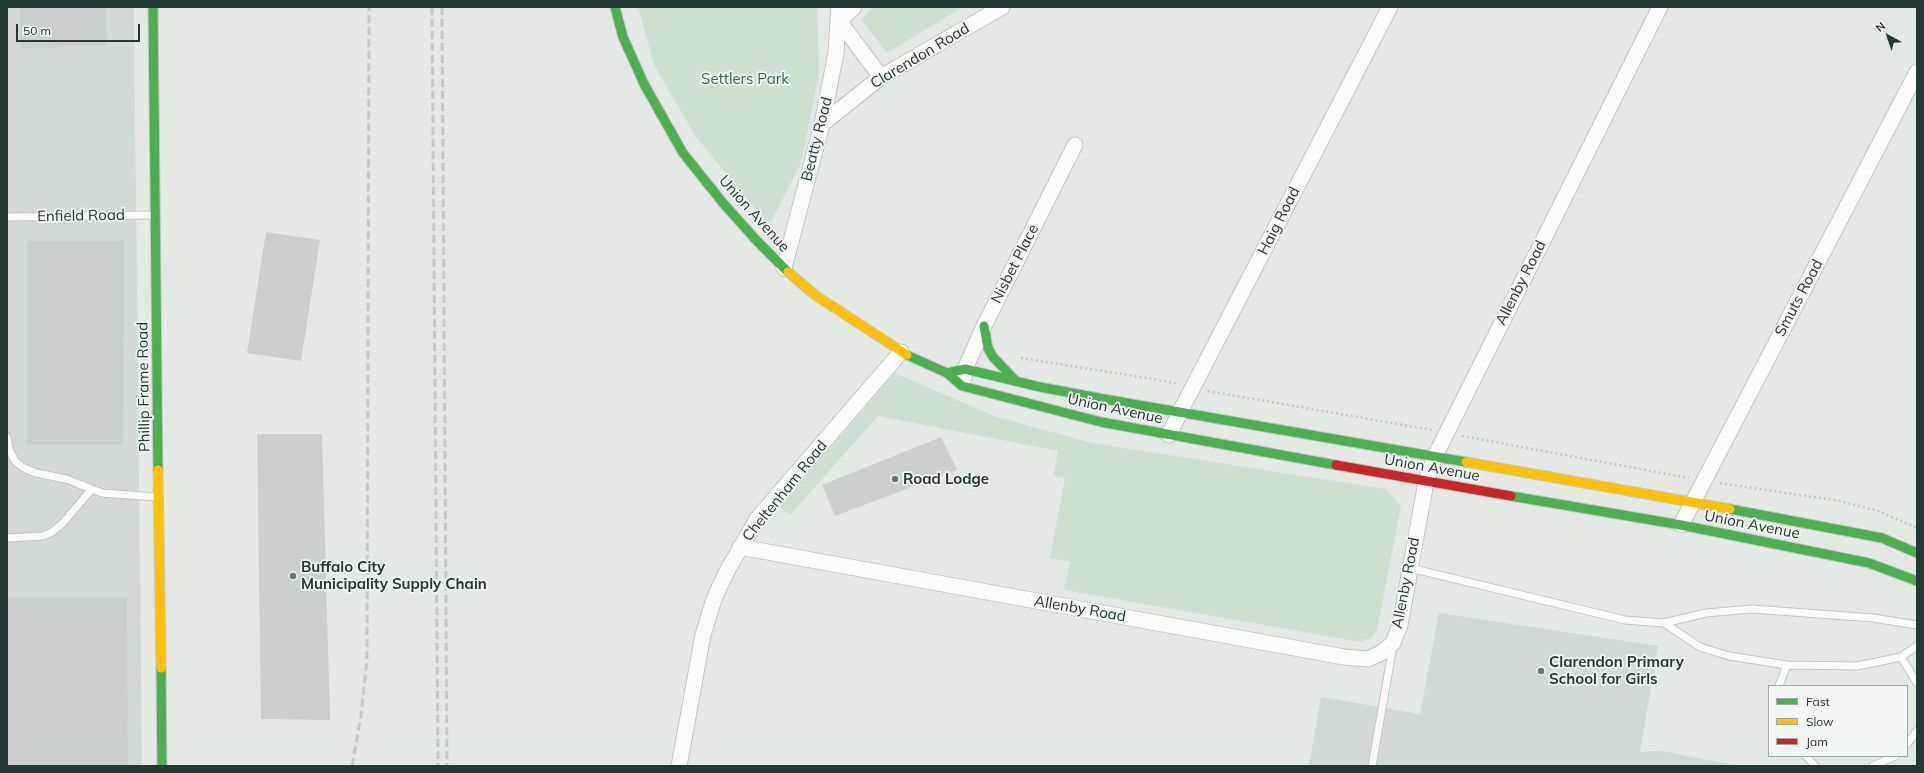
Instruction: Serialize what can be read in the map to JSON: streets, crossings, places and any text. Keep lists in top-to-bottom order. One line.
{"streets":{"main road":["Union Avenue","Phillip Frame Road"],"street":["Clarendon Road","Beatty Road","Haig Road","Nisbet Place","Allenby Road","Smuts Road","Cheltenham Road"],"lane":["Enfield Road"]},"crossings":[["Clarendon Road","Beatty Road"],["Beatty Road","Union Avenue"],["Union Avenue","Haig Road"],["Union Avenue","Nisbet Place"],["Union Avenue","Allenby Road"],["Union Avenue","Smuts Road"],["Union Avenue","Cheltenham Road"],["Enfield Road","Phillip Frame Road"],["Allenby Road","Cheltenham Road"]],"parks":["Settlers Park"],"places":["Road Lodge","Buffalo City Municipality Supply Chain","Clarendon Primary School for Girls"],"legend":["Fast","Slow","Jam"],"scale_bar":"50 m","north":"top left"}
